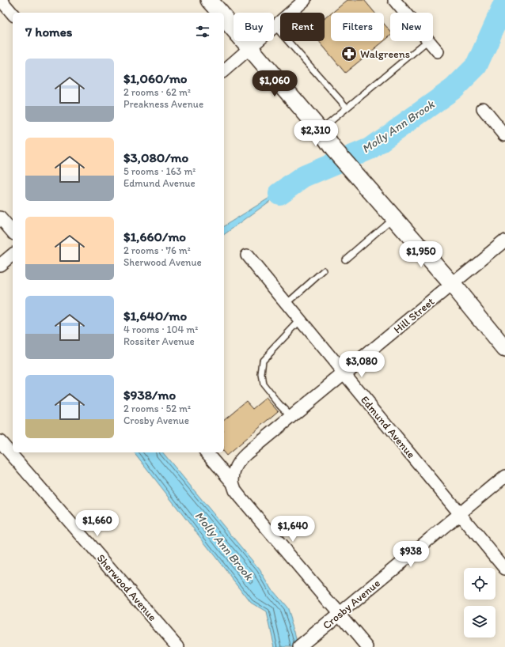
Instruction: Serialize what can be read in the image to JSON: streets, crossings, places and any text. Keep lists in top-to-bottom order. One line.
{"streets":{"street":["Hill Street","Edmund Avenue","Sherwood Avenue","Crosby Avenue"]},"crossings":[["Hill Street","Edmund Avenue"],["Edmund Avenue","Crosby Avenue"]],"water":["Molly Ann Brook"],"places":{"pharmacy":["Walgreens"]},"page":{"chip":["Buy","Rent","Filters","New"],"heading":"7 homes","list":[{"name":"$1,060/mo","note":"2 rooms · 62 m² · Preakness Avenue"},{"name":"$3,080/mo","note":"5 rooms · 163 m² · Edmund Avenue"},{"name":"$1,660/mo","note":"2 rooms · 76 m² · Sherwood Avenue"},{"name":"$1,640/mo","note":"4 rooms · 104 m² · Rossiter Avenue"},{"name":"$938/mo","note":"2 rooms · 52 m² · Crosby Avenue"}],"price":["$1,060","$2,310","$1,950","$3,080","$1,660","$1,640","$938"]}}
